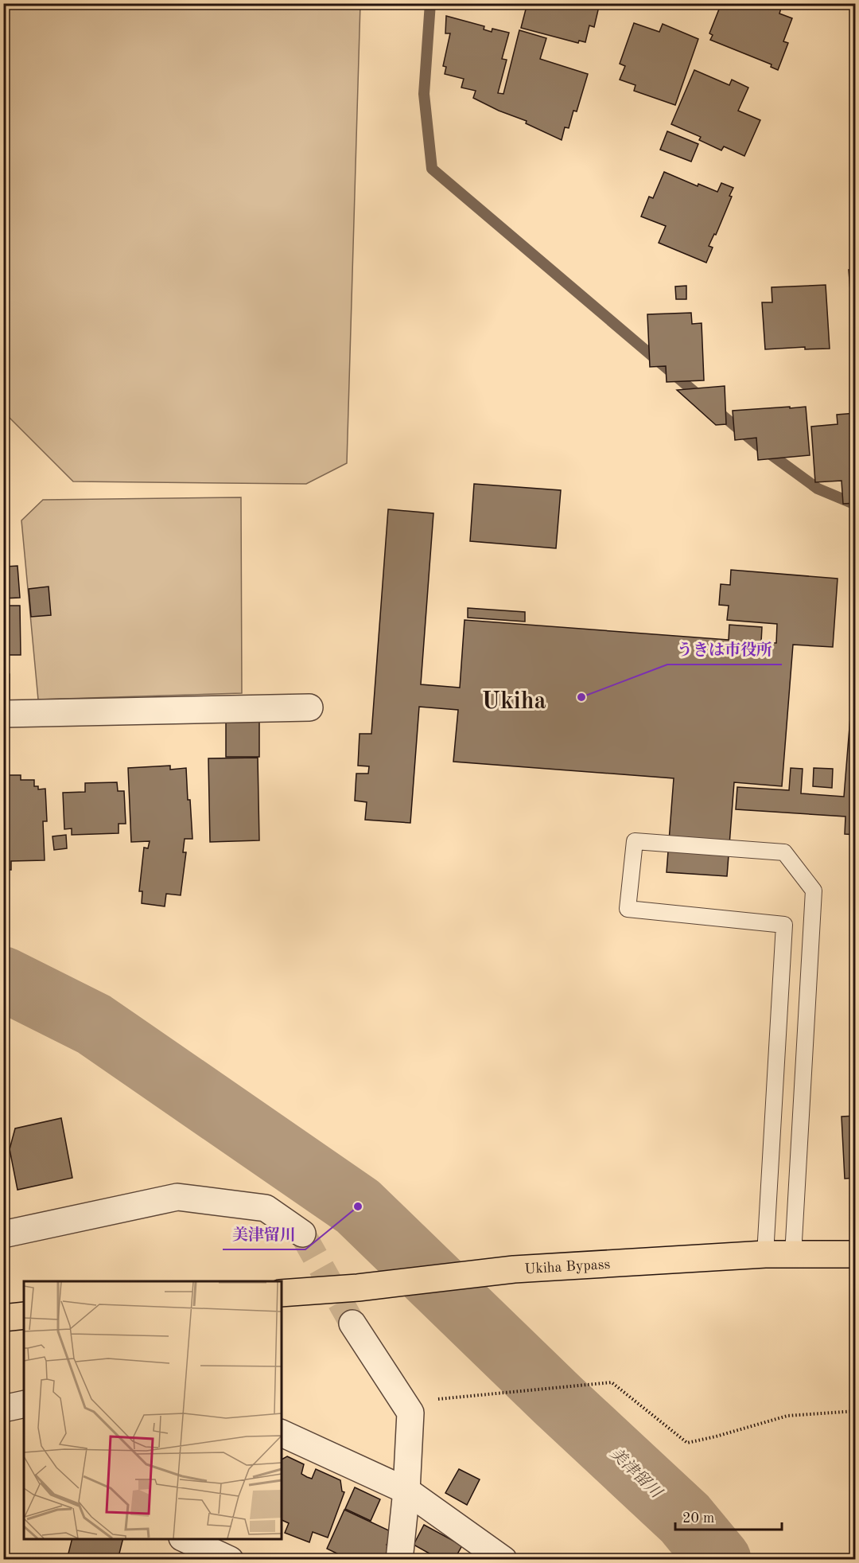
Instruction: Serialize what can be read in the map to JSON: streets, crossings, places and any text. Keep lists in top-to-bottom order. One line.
{"streets":{"highway":["Ukiha Bypass"]},"districts":["Ukiha"],"water":["美津留川"],"places":["うきは市役所","美津留川"],"scale_bar":"20 m"}
